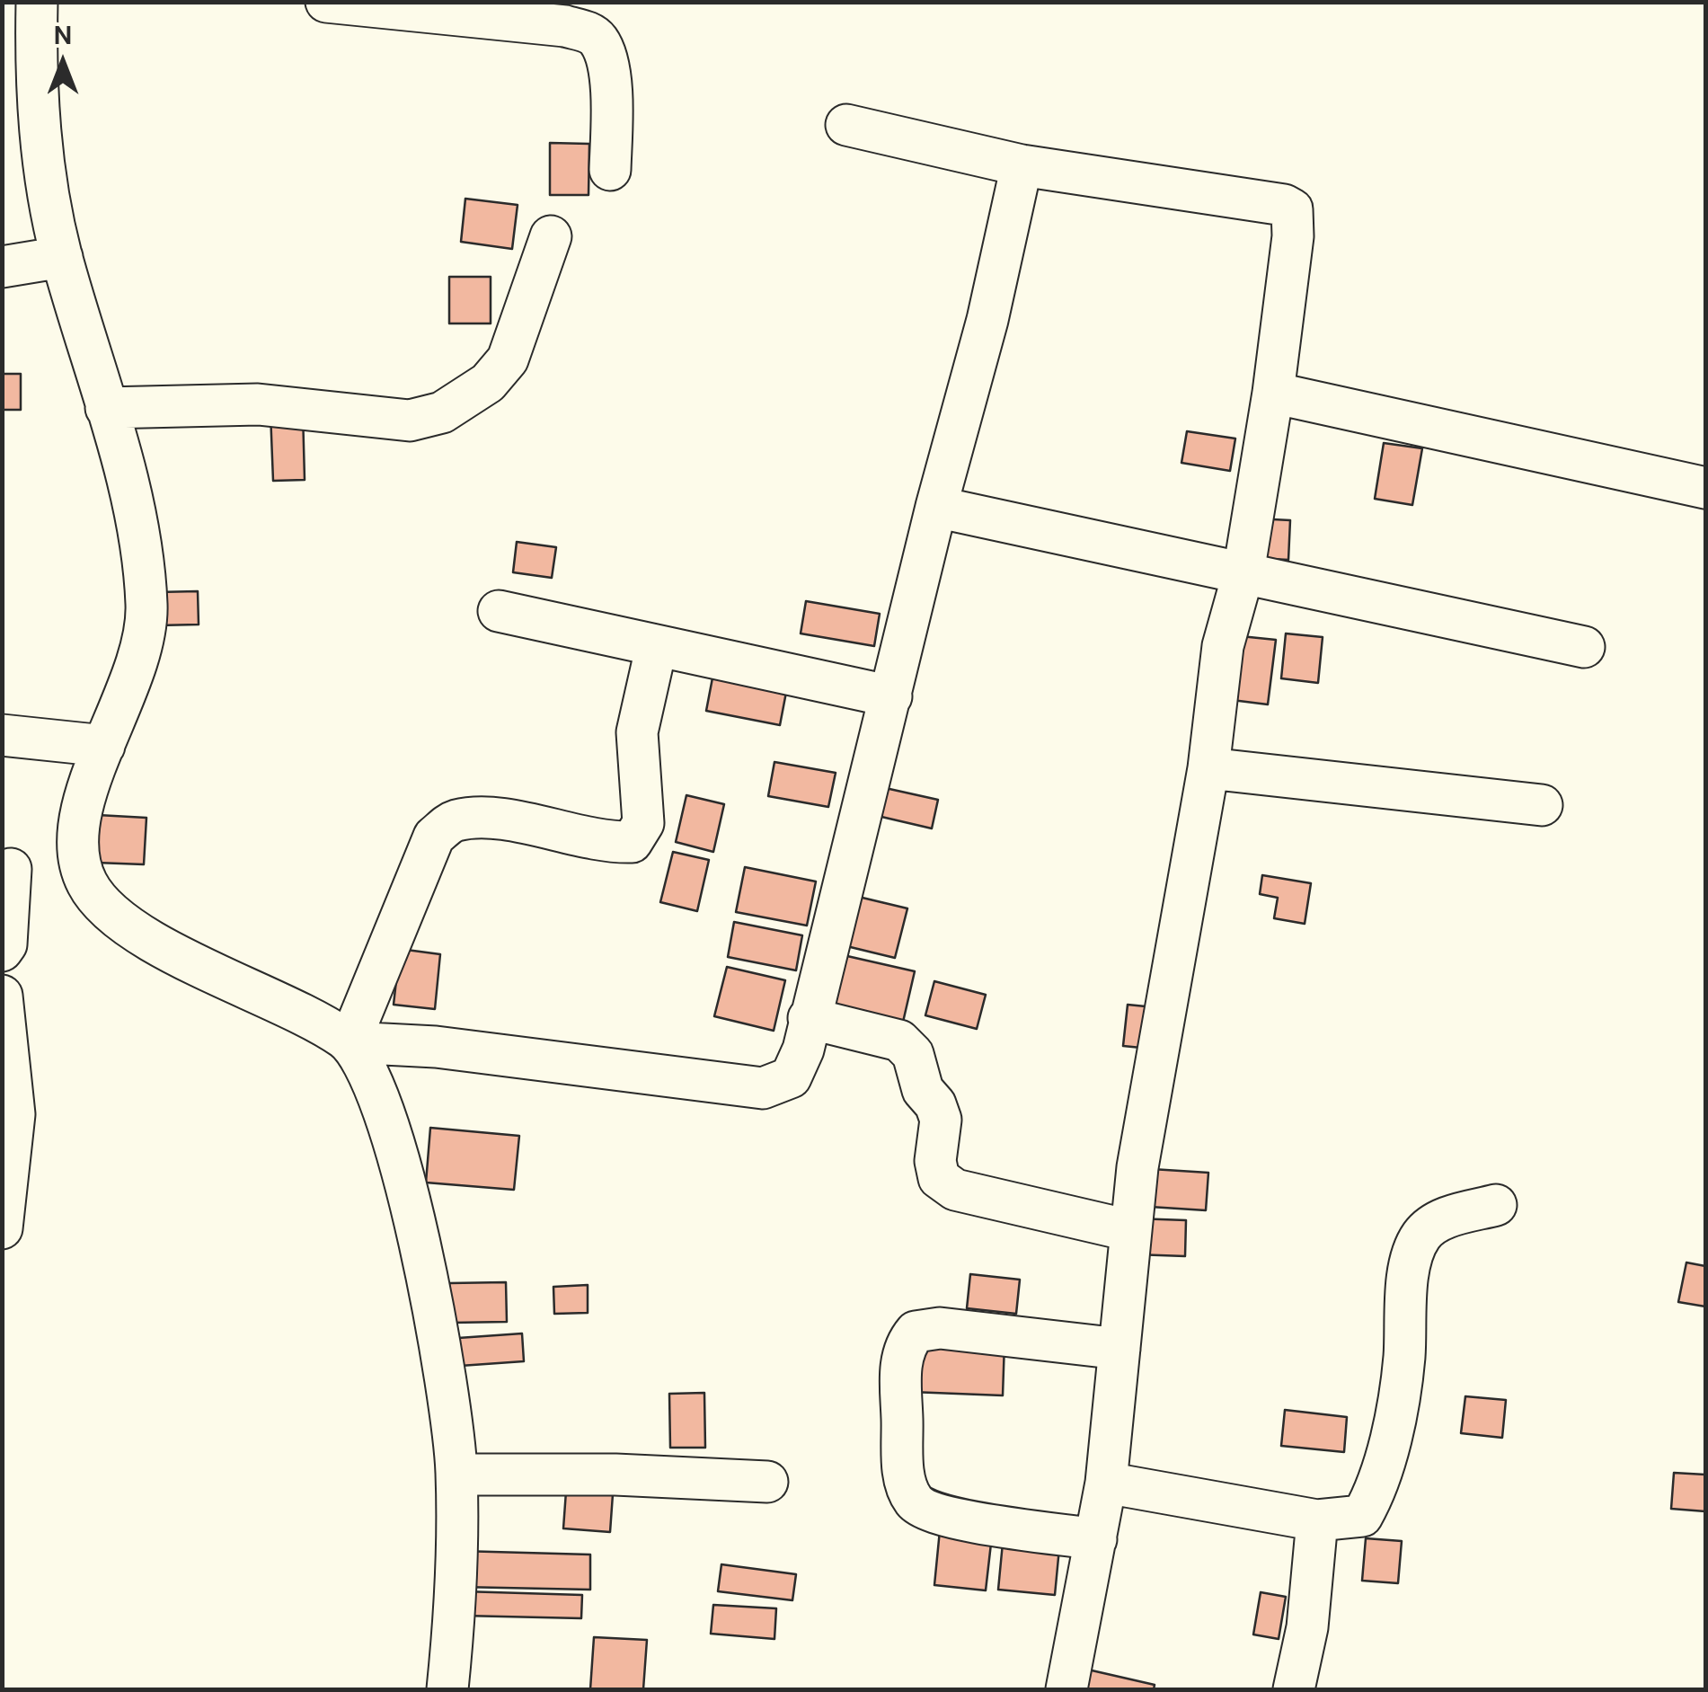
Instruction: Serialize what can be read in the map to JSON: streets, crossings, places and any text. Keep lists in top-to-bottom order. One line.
{"north":"top"}
